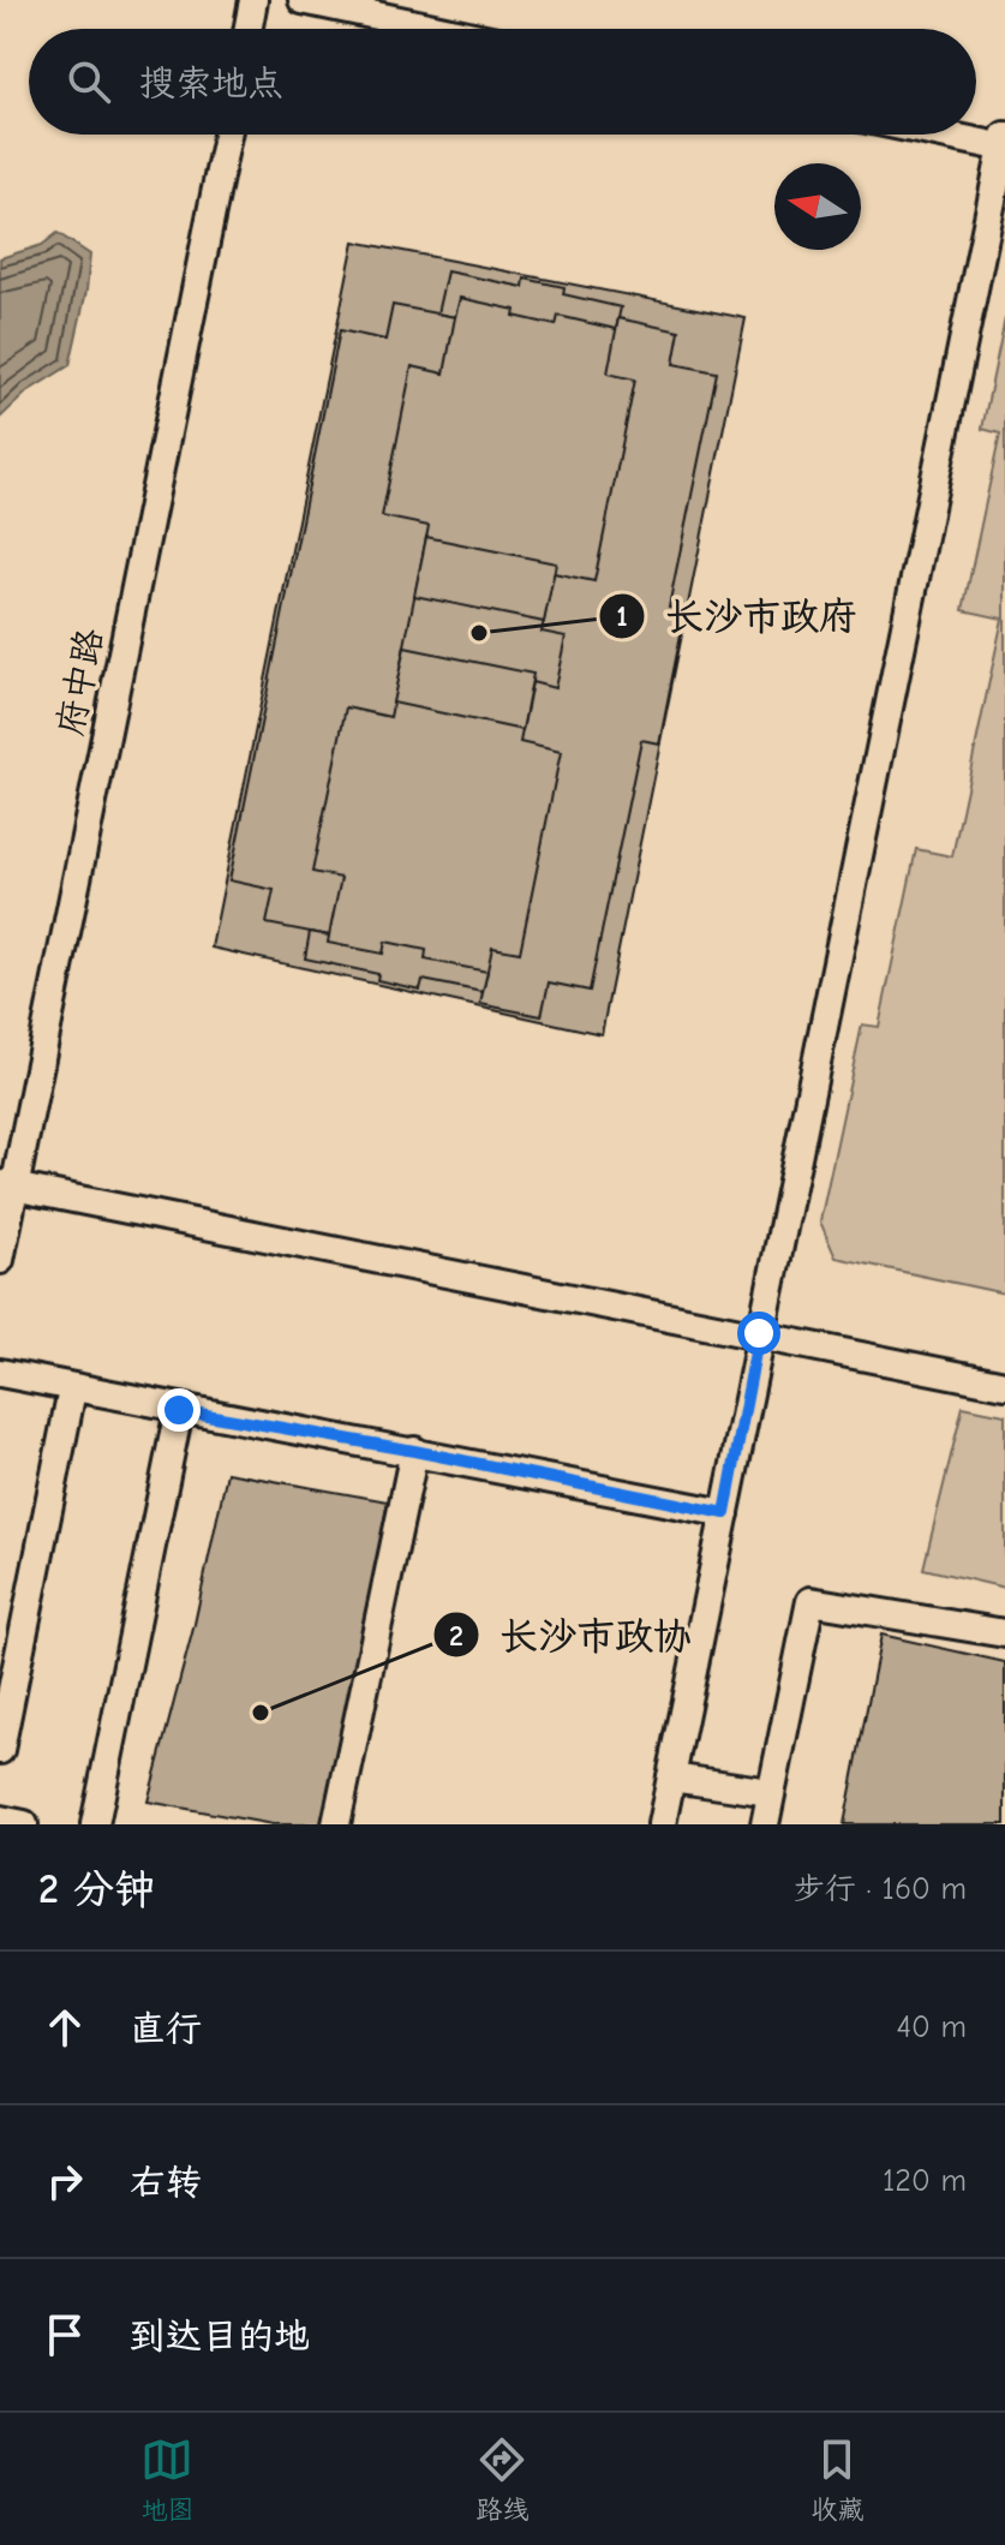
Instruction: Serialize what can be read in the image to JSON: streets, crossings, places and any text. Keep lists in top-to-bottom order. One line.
{"streets":{"street":["府中路"]},"places":["长沙市政府","长沙市政协"],"north":"left","page":{"search":"搜索地点","heading":["2 分钟","步行 · 160 m"],"list":[["直行","40 m"],["右转","120 m"],"到达目的地"],"nav":["地图","路线","收藏"]}}
